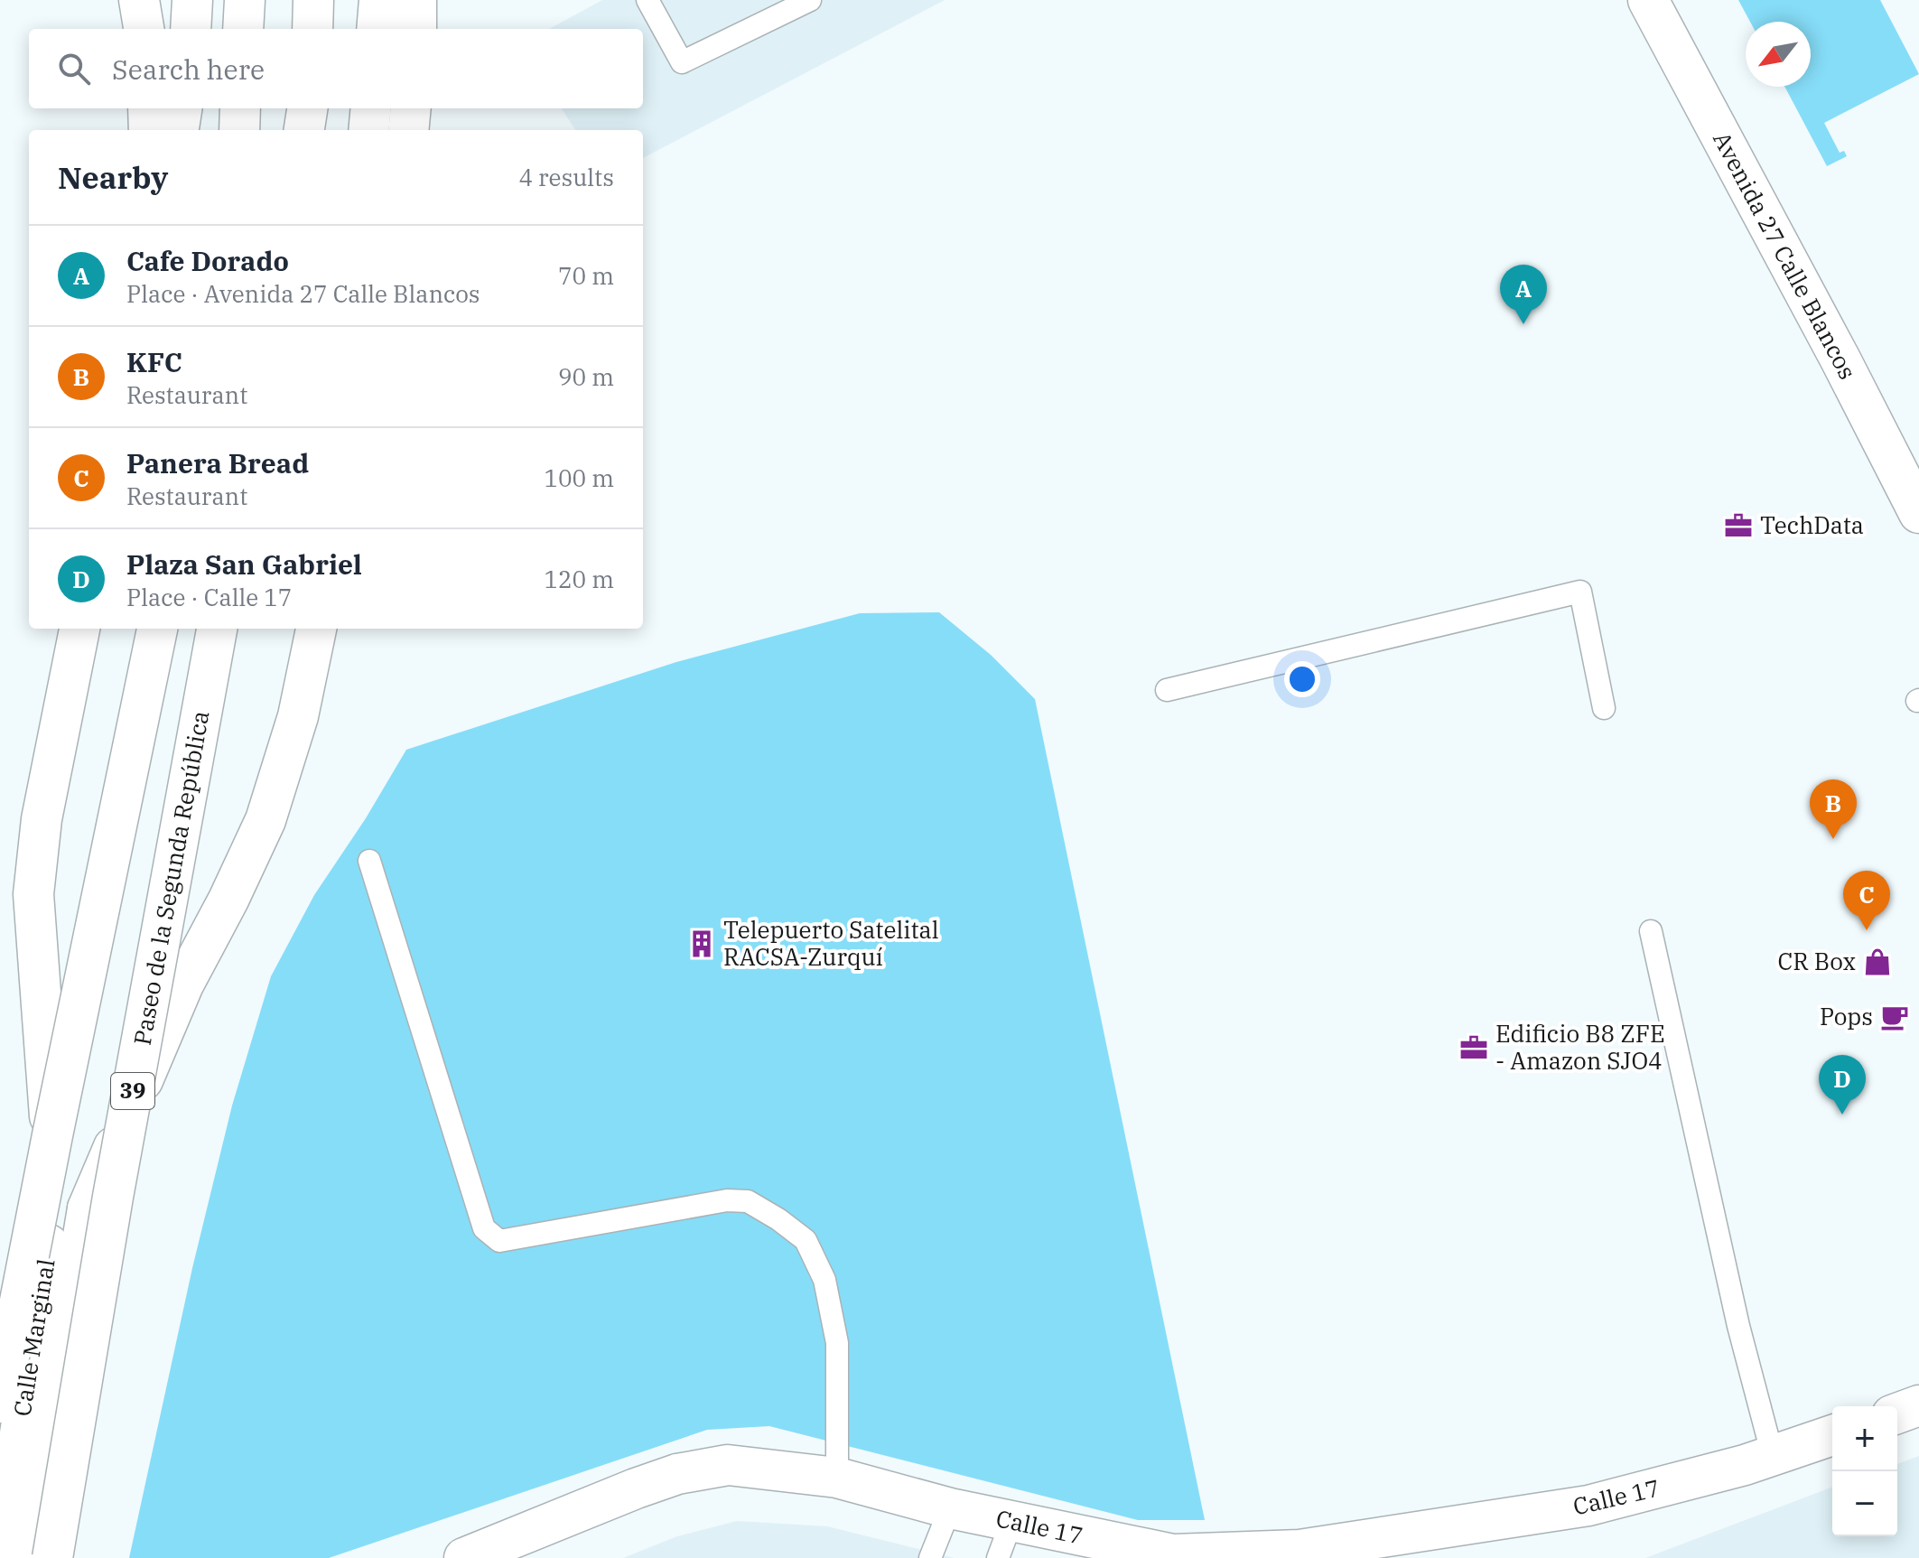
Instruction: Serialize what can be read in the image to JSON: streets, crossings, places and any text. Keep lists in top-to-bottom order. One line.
{"streets":{"main road":["Avenida 27 Calle Blancos","Paseo de la Segunda República","39","Calle Marginal","Calle 17"]},"places":{"office":["TechData","Edificio B8 ZFE - Amazon SJO4"],"building":["Telepuerto Satelital RACSA-Zurquí"],"shop":["CR Box"],"cafe":["Pops"]},"north":"bottom left","page":{"search":"Search here","heading":["Nearby","4 results"],"list":[{"mark":"A","name":"Cafe Dorado","note":"Place · Avenida 27 Calle Blancos","value":"70 m"},{"mark":"B","name":"KFC","note":"Restaurant","value":"90 m"},{"mark":"C","name":"Panera Bread","note":"Restaurant","value":"100 m"},{"mark":"D","name":"Plaza San Gabriel","note":"Place · Calle 17","value":"120 m"}],"pins":["A","B","C","D"],"map_buttons":["+","−"]}}
